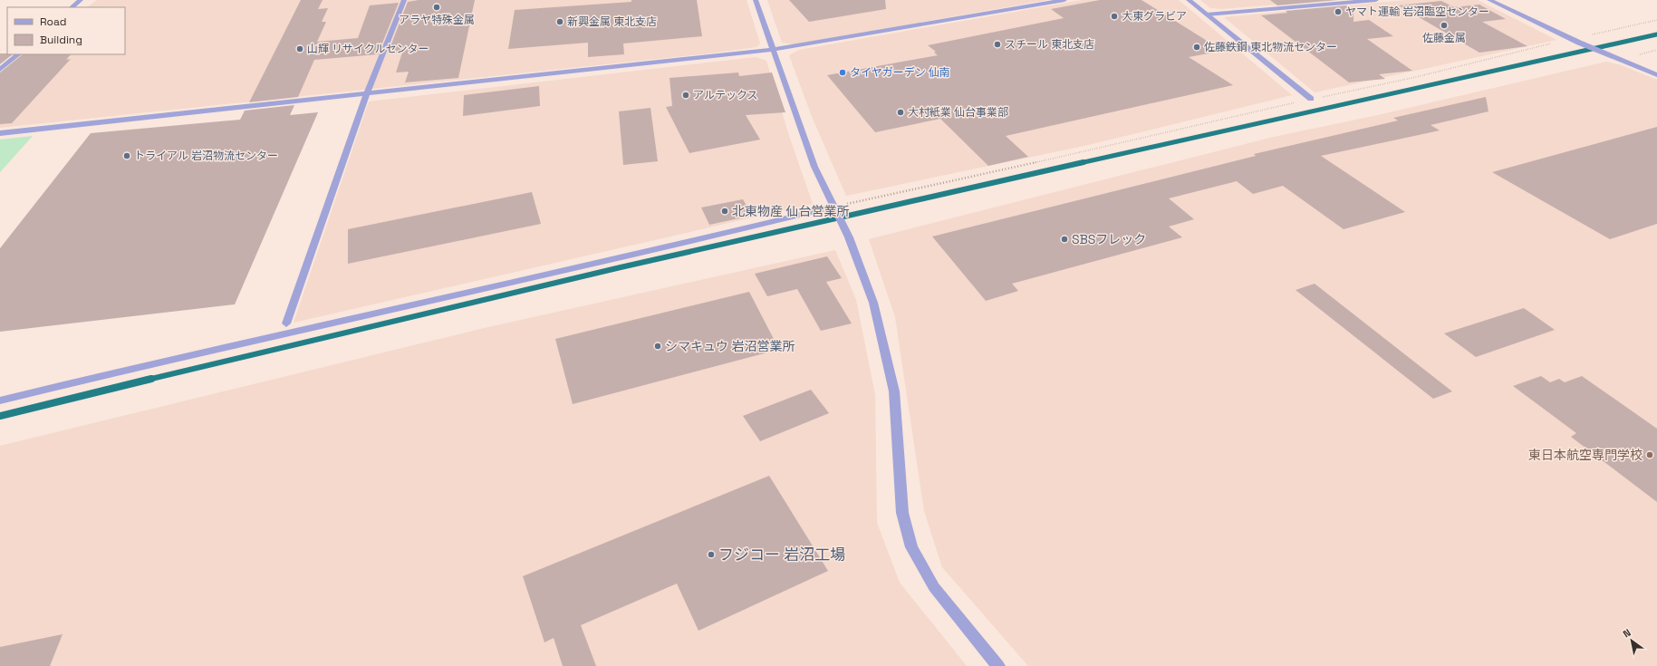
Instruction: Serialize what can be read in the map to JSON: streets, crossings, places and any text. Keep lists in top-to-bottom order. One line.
{"places":["アラヤ特殊金属","ヤマト運輸 岩沼臨空センター","大東グラビア","新興金属 東北支店","佐藤金属","スチール 東北支店","佐藤鉄鋼 東北物流センター","山輝 リサイクルセンター","タイヤガーデン 仙南","アルテックス","大村紙業 仙台事業部","トライアル 岩沼物流センター","北東物産 仙台営業所","SBSフレック","シマキュウ 岩沼営業所","東日本航空専門学校","フジコー 岩沼工場"],"legend":["Road","Building"],"north":"top left"}
